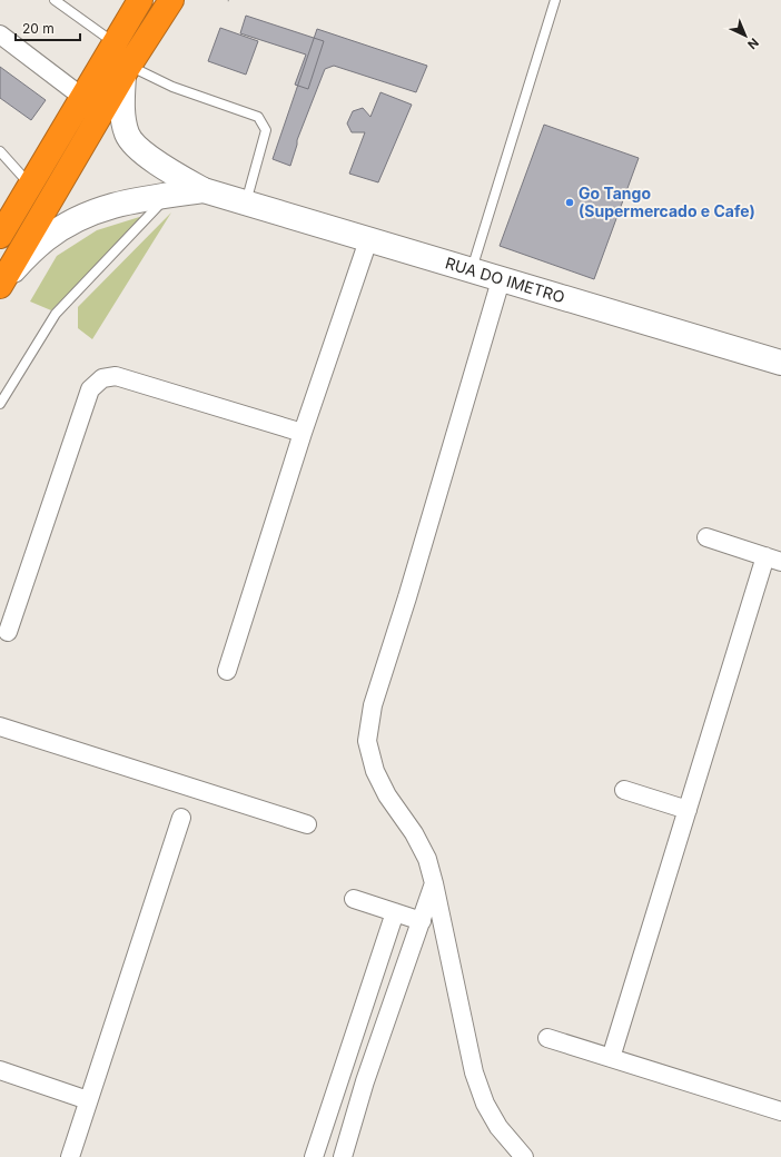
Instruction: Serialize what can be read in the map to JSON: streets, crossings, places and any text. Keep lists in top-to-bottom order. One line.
{"streets":{"main road":["RUA DO IMETRO"]},"places":["Go Tango (Supermercado e Cafe)"],"scale_bar":"20 m","north":"bottom right"}
